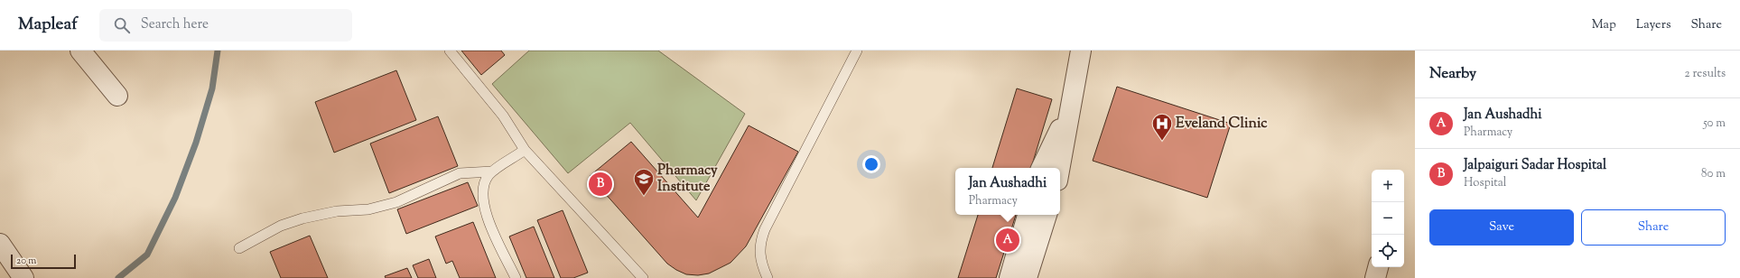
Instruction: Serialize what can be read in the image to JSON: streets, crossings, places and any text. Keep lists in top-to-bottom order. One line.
{"places":{"hospital":["Eveland Clinic"],"school or university":["Pharmacy Institute"]},"scale_bar":"20 m","page":{"header":"Mapleaf","search":"Search here","nav":["Map","Layers","Share"],"heading":["Nearby","2 results"],"list":[{"mark":"A","name":"Jan Aushadhi","note":"Pharmacy","value":"50 m"},{"mark":"B","name":"Jalpaiguri Sadar Hospital","note":"Hospital","value":"80 m"}],"popup":["Jan Aushadhi","Pharmacy"],"map_buttons":["+","−"],"pins":["B","A"],"buttons":["Save","Share"],"scale":"20 m"}}
